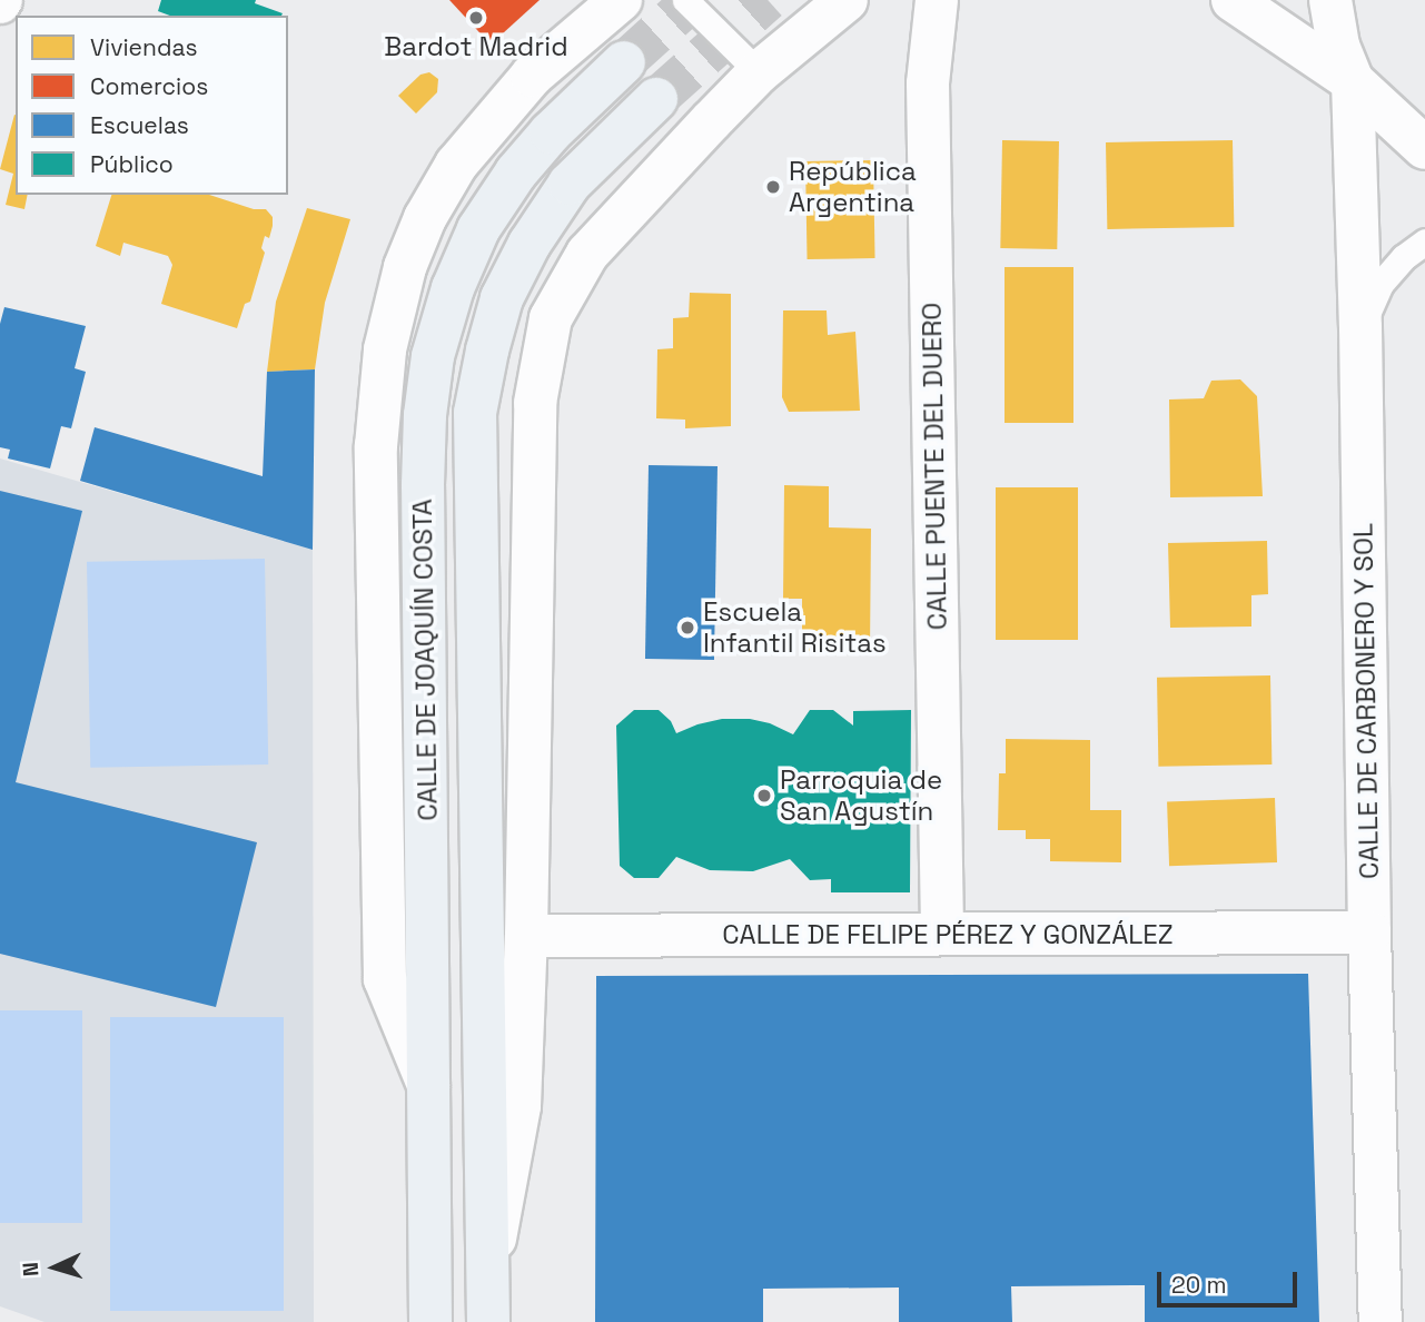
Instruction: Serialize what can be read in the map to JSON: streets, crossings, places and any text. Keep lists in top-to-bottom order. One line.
{"streets":{"main road":["CALLE DE JOAQUÍN COSTA"],"street":["CALLE PUENTE DEL DUERO","CALLE DE CARBONERO Y SOL","CALLE DE FELIPE PÉREZ Y GONZÁLEZ"]},"crossings":[["CALLE PUENTE DEL DUERO","CALLE DE FELIPE PÉREZ Y GONZÁLEZ"],["CALLE DE CARBONERO Y SOL","CALLE DE FELIPE PÉREZ Y GONZÁLEZ"]],"places":["Bardot Madrid","República Argentina","Escuela Infantil Risitas","Parroquia de San Agustín"],"legend":["Viviendas","Comercios","Escuelas","Público"],"scale_bar":"20 m","north":"left"}
